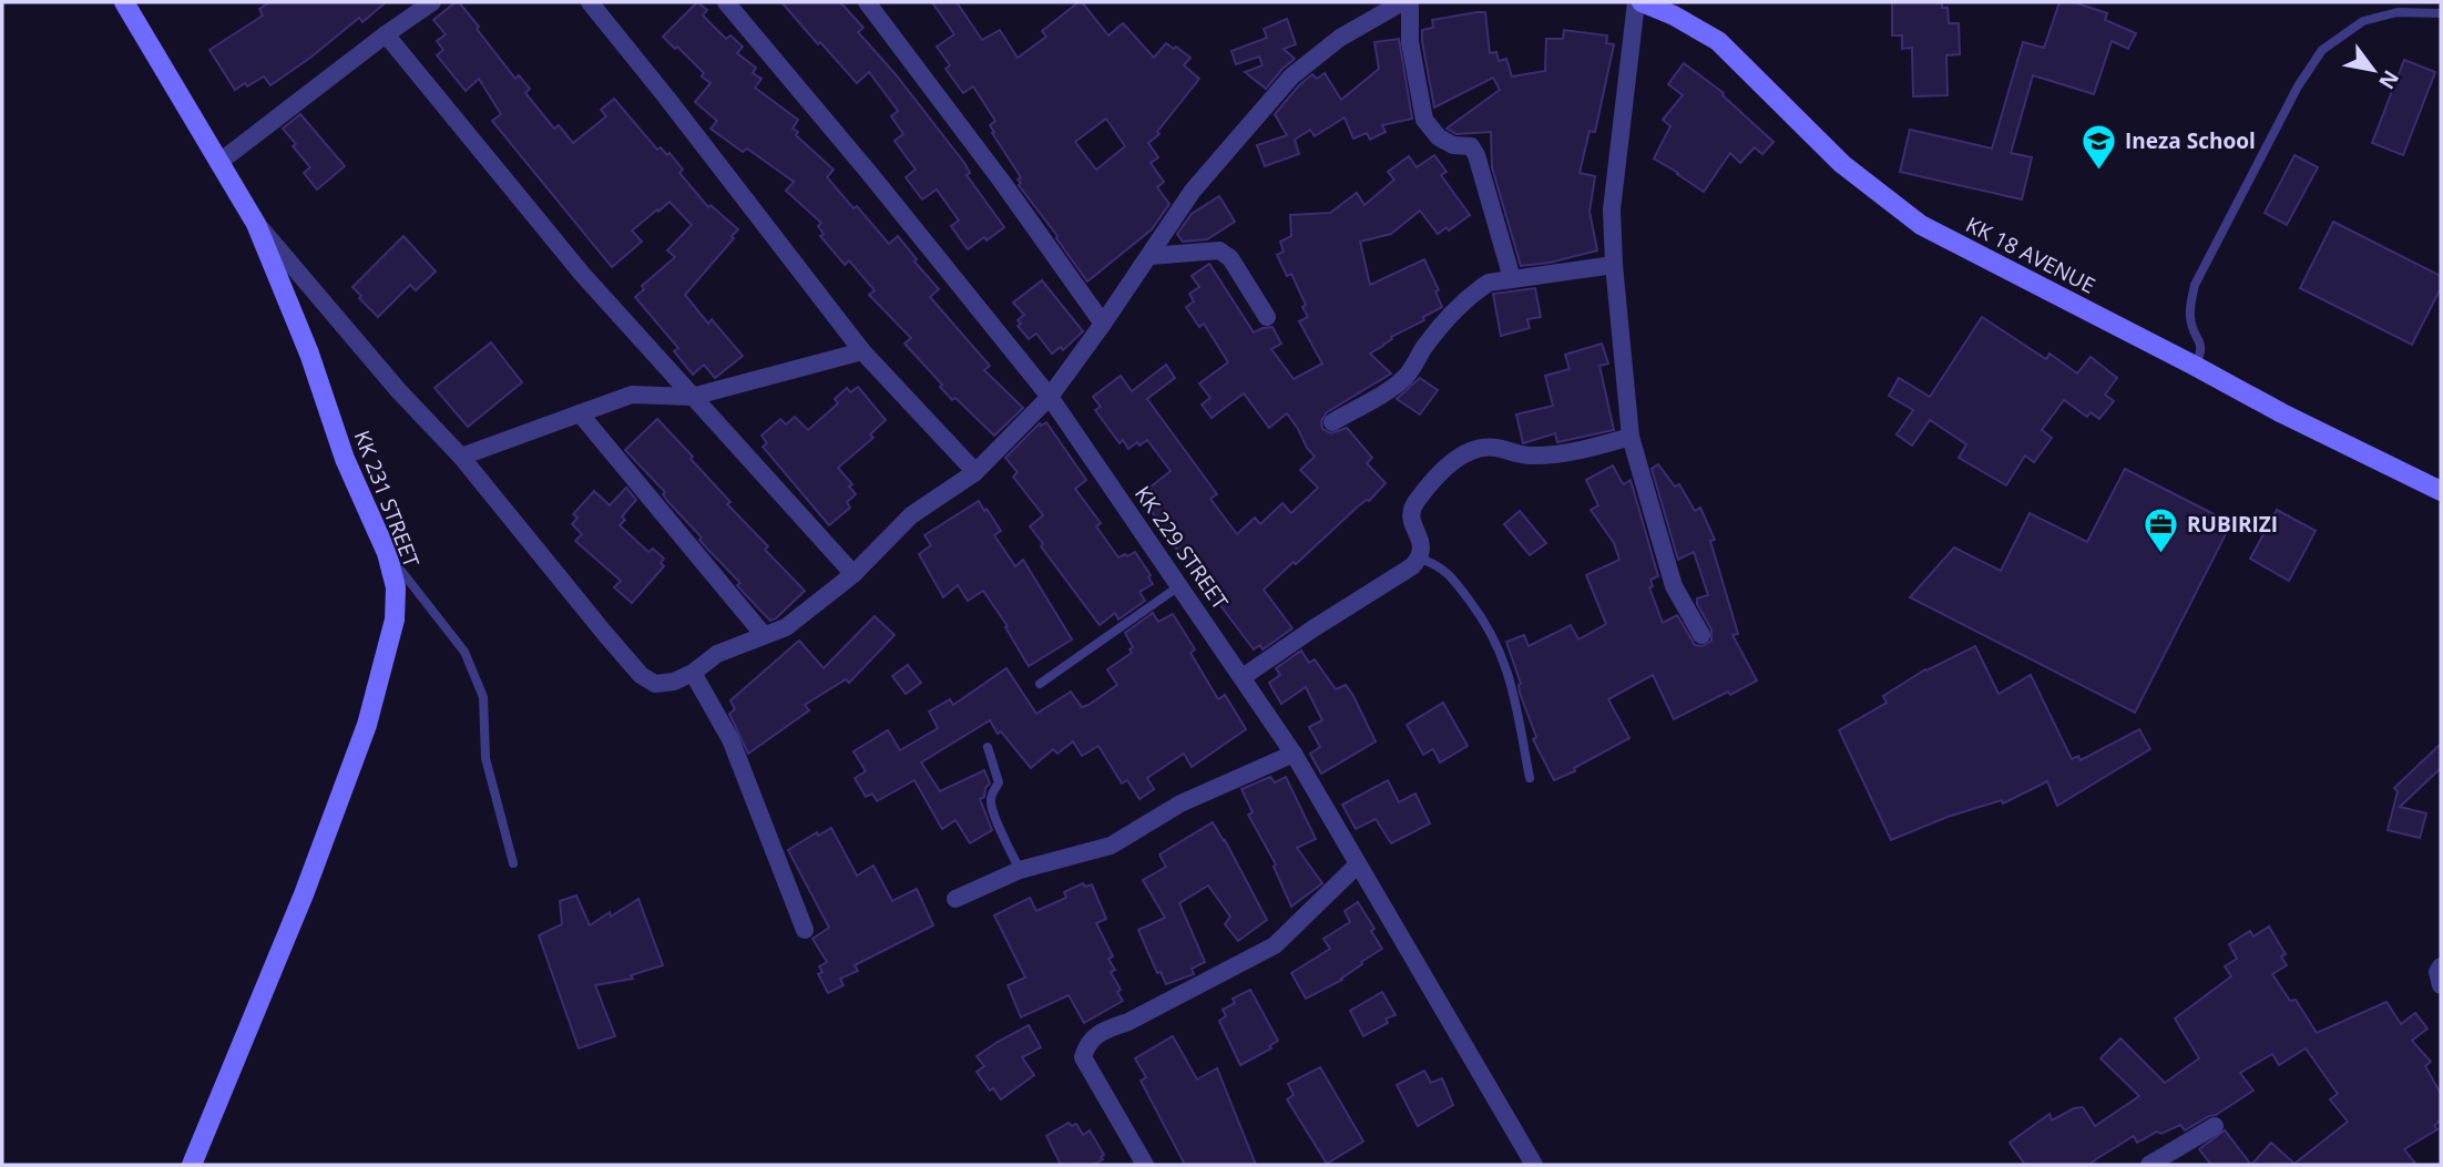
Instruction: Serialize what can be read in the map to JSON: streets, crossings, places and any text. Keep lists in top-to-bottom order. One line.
{"streets":{"main road":["KK 18 AVENUE","KK 231 STREET"],"street":["KK 229 STREET"]},"places":{"school or university":["Ineza School"],"office":["RUBIRIZI"]},"north":"bottom right"}
